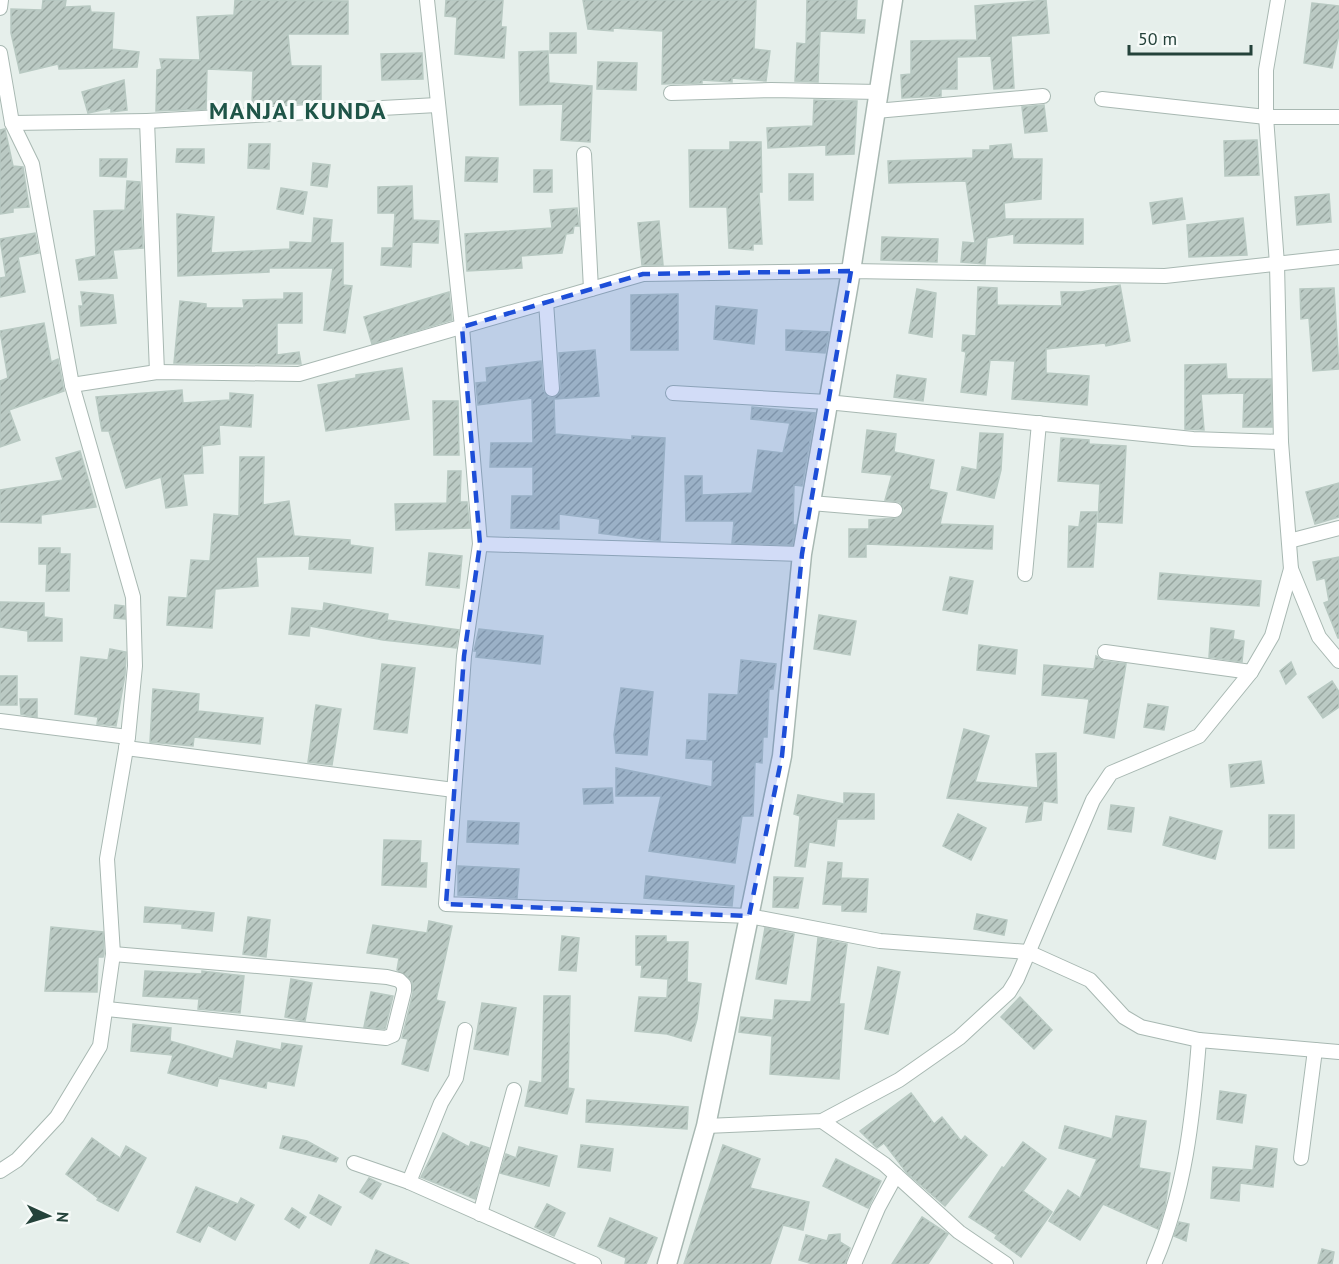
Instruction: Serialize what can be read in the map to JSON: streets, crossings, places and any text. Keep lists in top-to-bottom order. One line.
{"districts":["MANJAI KUNDA"],"scale_bar":"50 m","north":"right"}
